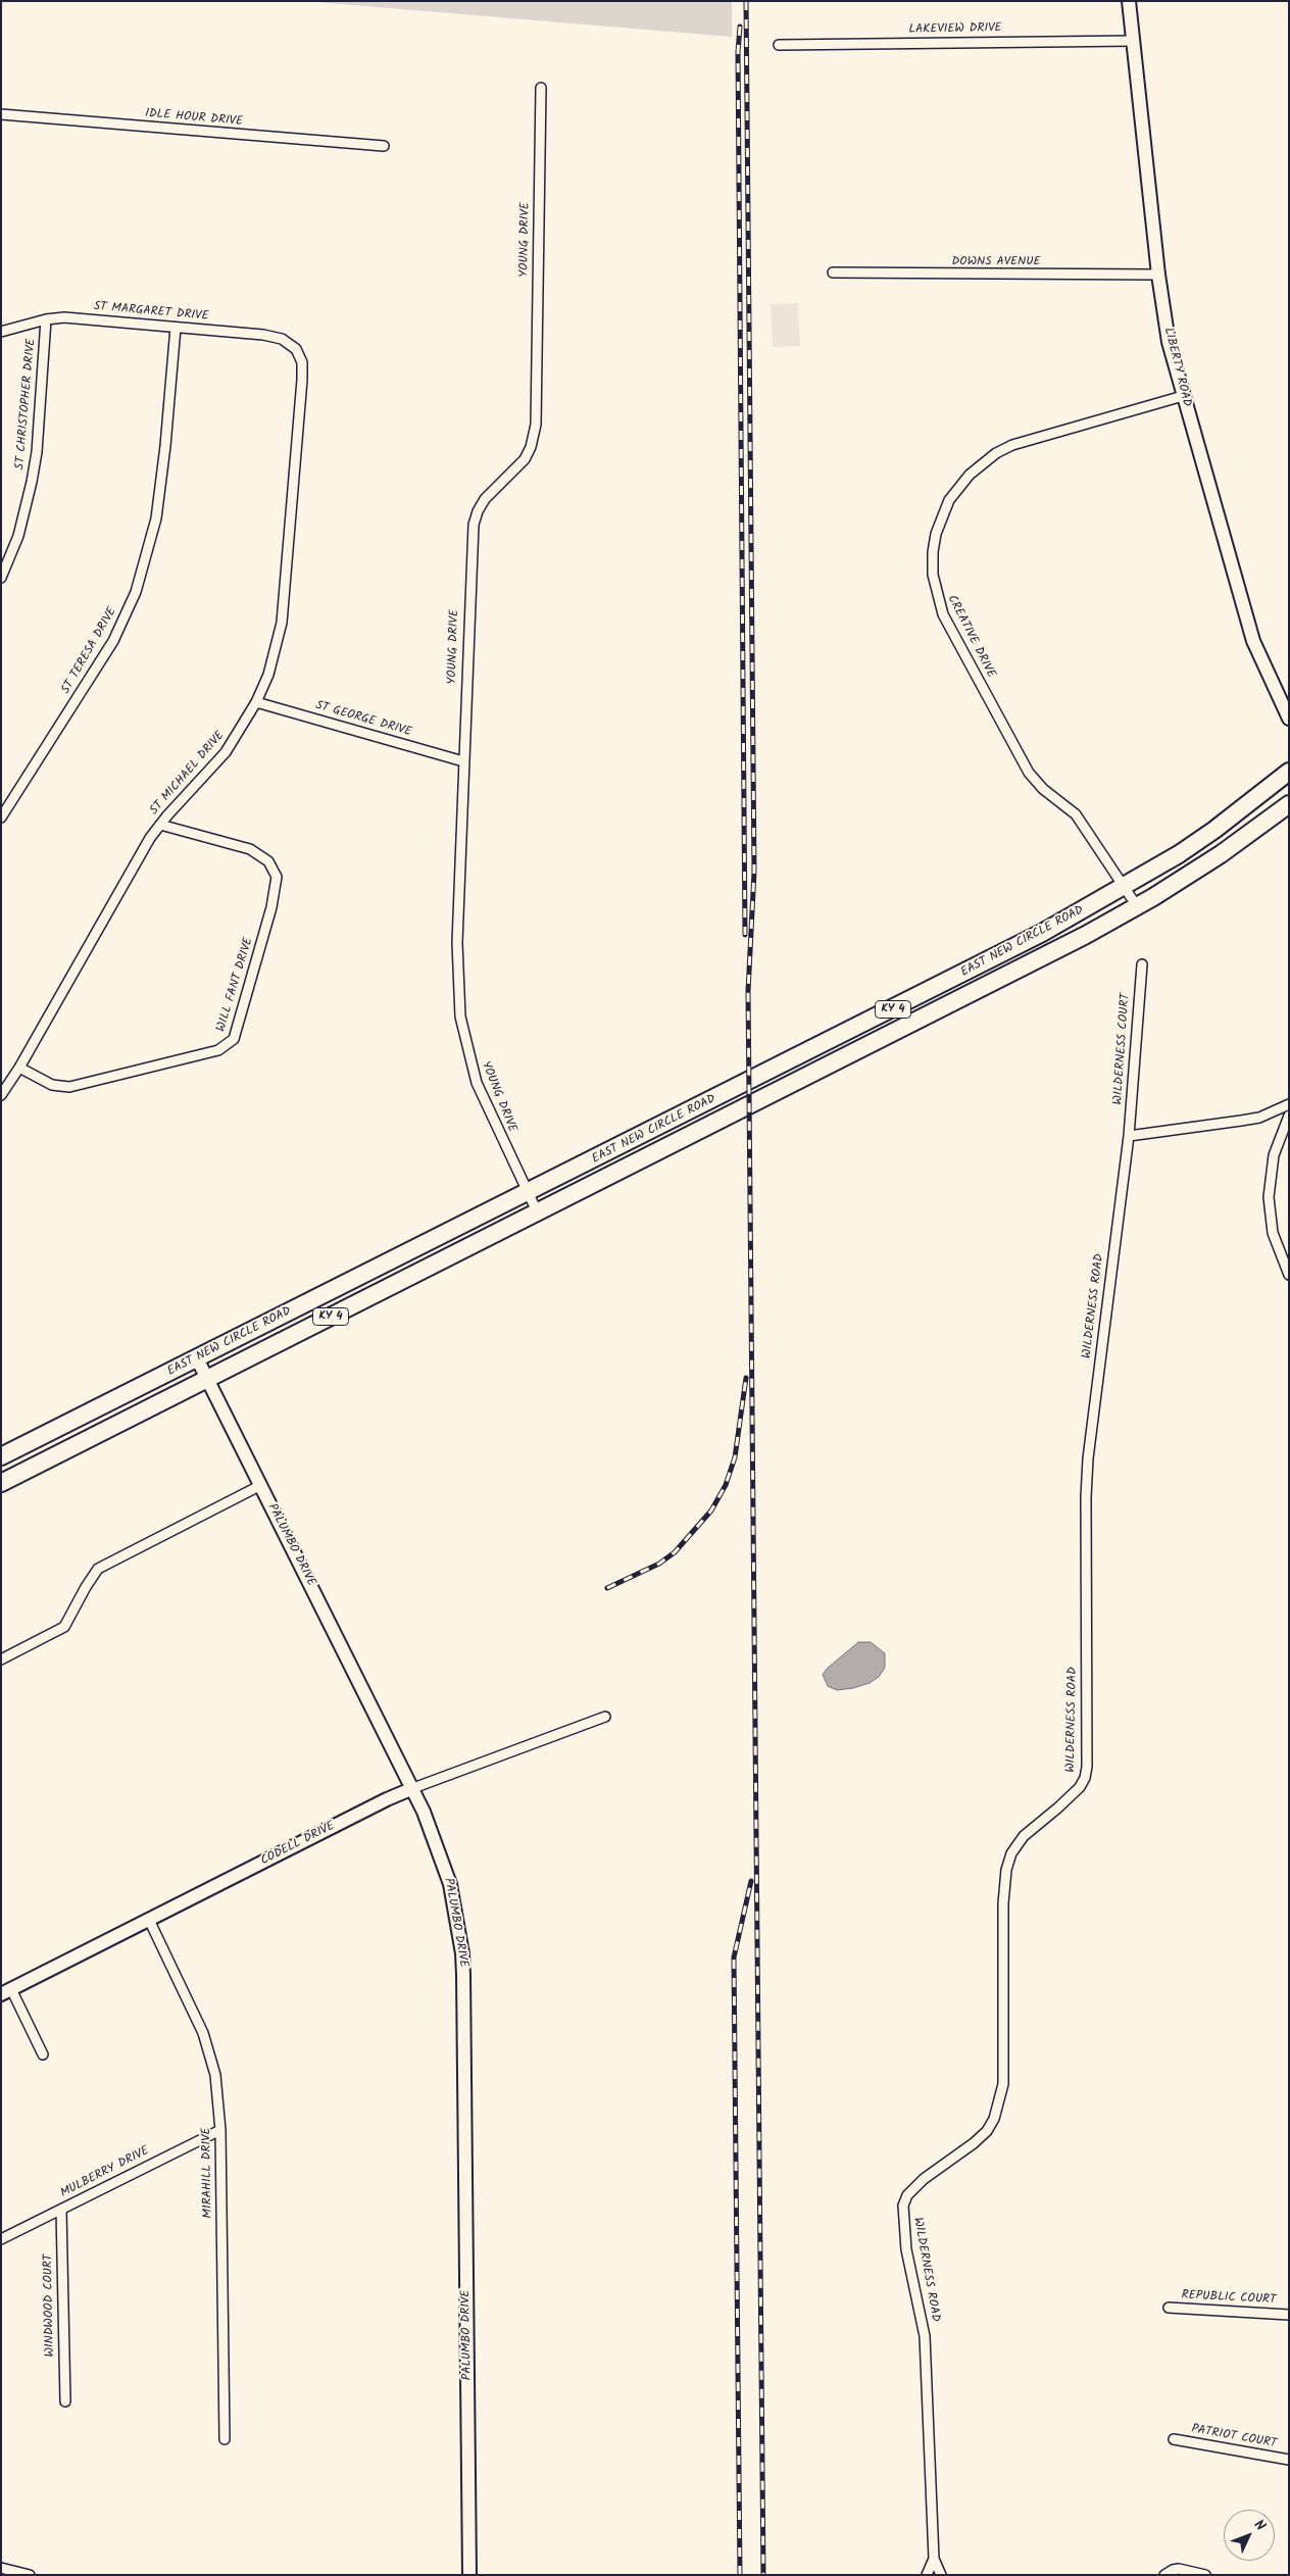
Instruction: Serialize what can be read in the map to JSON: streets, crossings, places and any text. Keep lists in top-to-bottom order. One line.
{"streets":{"highway":["EAST NEW CIRCLE ROAD","KY 4"],"street":["LAKEVIEW DRIVE","IDLE HOUR DRIVE","YOUNG DRIVE","DOWNS AVENUE","ST MARGARET DRIVE","LIBERTY ROAD","ST CHRISTOPHER DRIVE","CREATIVE DRIVE","ST TERESA DRIVE","ST GEORGE DRIVE","ST MICHAEL DRIVE","WILL FANT DRIVE","WILDERNESS COURT","WILDERNESS ROAD","PALUMBO DRIVE","CODELL DRIVE","MULBERRY DRIVE","MIRAHILL DRIVE","REPUBLIC COURT","WINDWOOD COURT","PATRIOT COURT"]},"crossings":[["LAKEVIEW DRIVE","LIBERTY ROAD"],["YOUNG DRIVE","ST GEORGE DRIVE"],["YOUNG DRIVE","EAST NEW CIRCLE ROAD"],["DOWNS AVENUE","LIBERTY ROAD"],["ST MARGARET DRIVE","ST CHRISTOPHER DRIVE"],["ST MARGARET DRIVE","ST TERESA DRIVE"],["ST MARGARET DRIVE","ST MICHAEL DRIVE"],["LIBERTY ROAD","CREATIVE DRIVE"],["CREATIVE DRIVE","EAST NEW CIRCLE ROAD"],["ST GEORGE DRIVE","ST MICHAEL DRIVE"],["ST MICHAEL DRIVE","WILL FANT DRIVE"],["EAST NEW CIRCLE ROAD","PALUMBO DRIVE"],["WILDERNESS COURT","WILDERNESS ROAD"],["PALUMBO DRIVE","CODELL DRIVE"],["CODELL DRIVE","MIRAHILL DRIVE"],["MULBERRY DRIVE","MIRAHILL DRIVE"],["MULBERRY DRIVE","WINDWOOD COURT"]],"north":"top right"}
